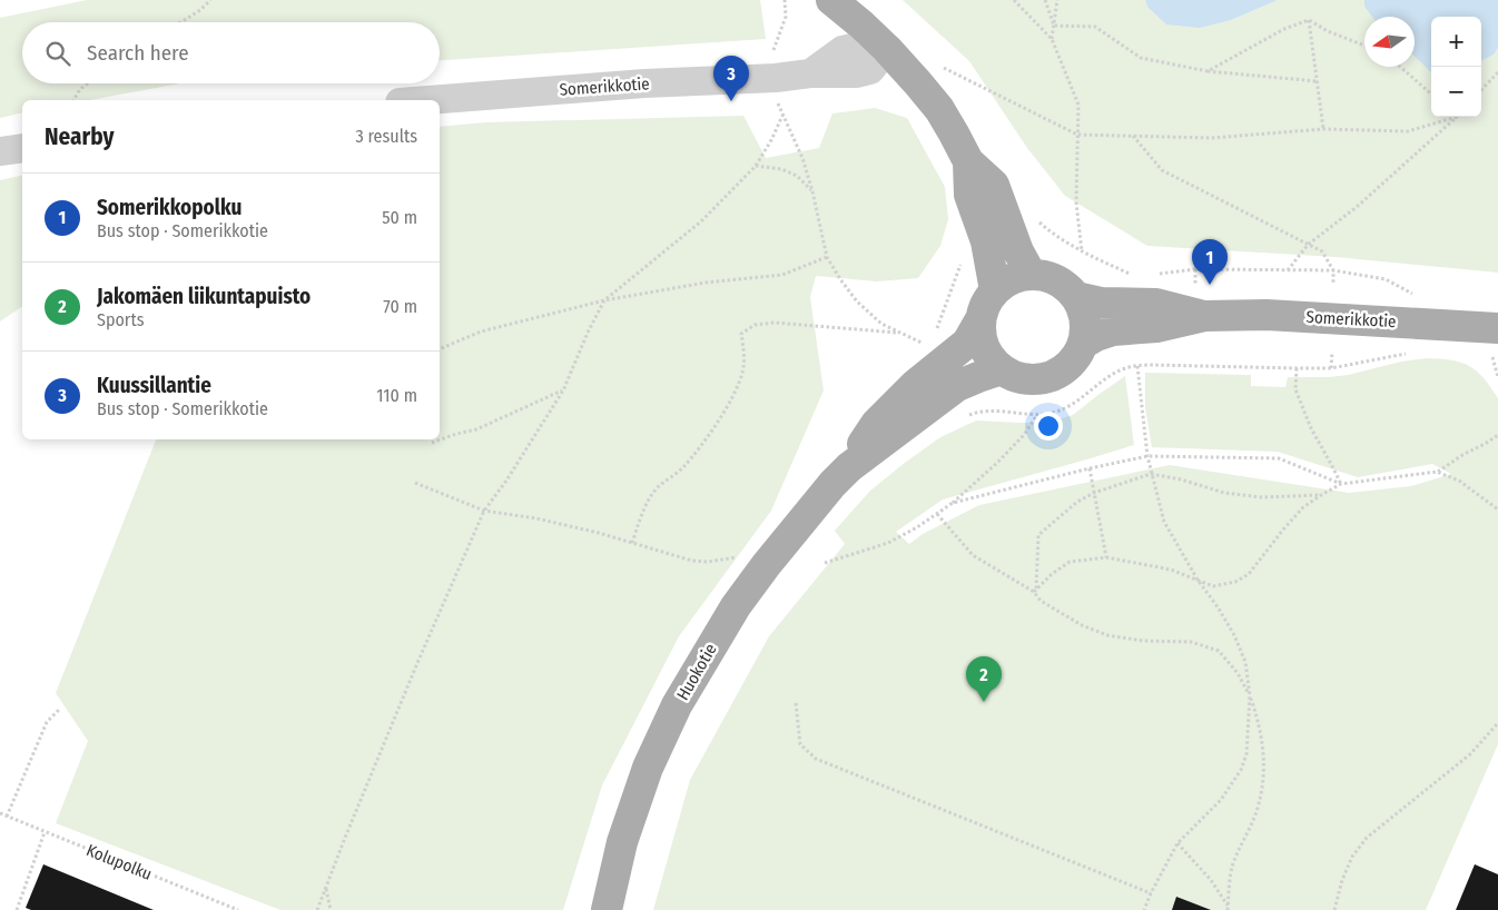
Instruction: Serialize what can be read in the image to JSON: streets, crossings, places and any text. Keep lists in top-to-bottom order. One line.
{"streets":{"main road":["Somerikkotie","Huokotie"],"path":["Kolupolku"]},"crossings":[["Somerikkotie","Huokotie"]],"north":"left","page":{"map_buttons":["+","−"],"search":"Search here","pins":["3","1","2"],"heading":["Nearby","3 results"],"list":[{"mark":"1","name":"Somerikkopolku","note":"Bus stop · Somerikkotie","value":"50 m"},{"mark":"2","name":"Jakomäen liikuntapuisto","note":"Sports","value":"70 m"},{"mark":"3","name":"Kuussillantie","note":"Bus stop · Somerikkotie","value":"110 m"}]}}
